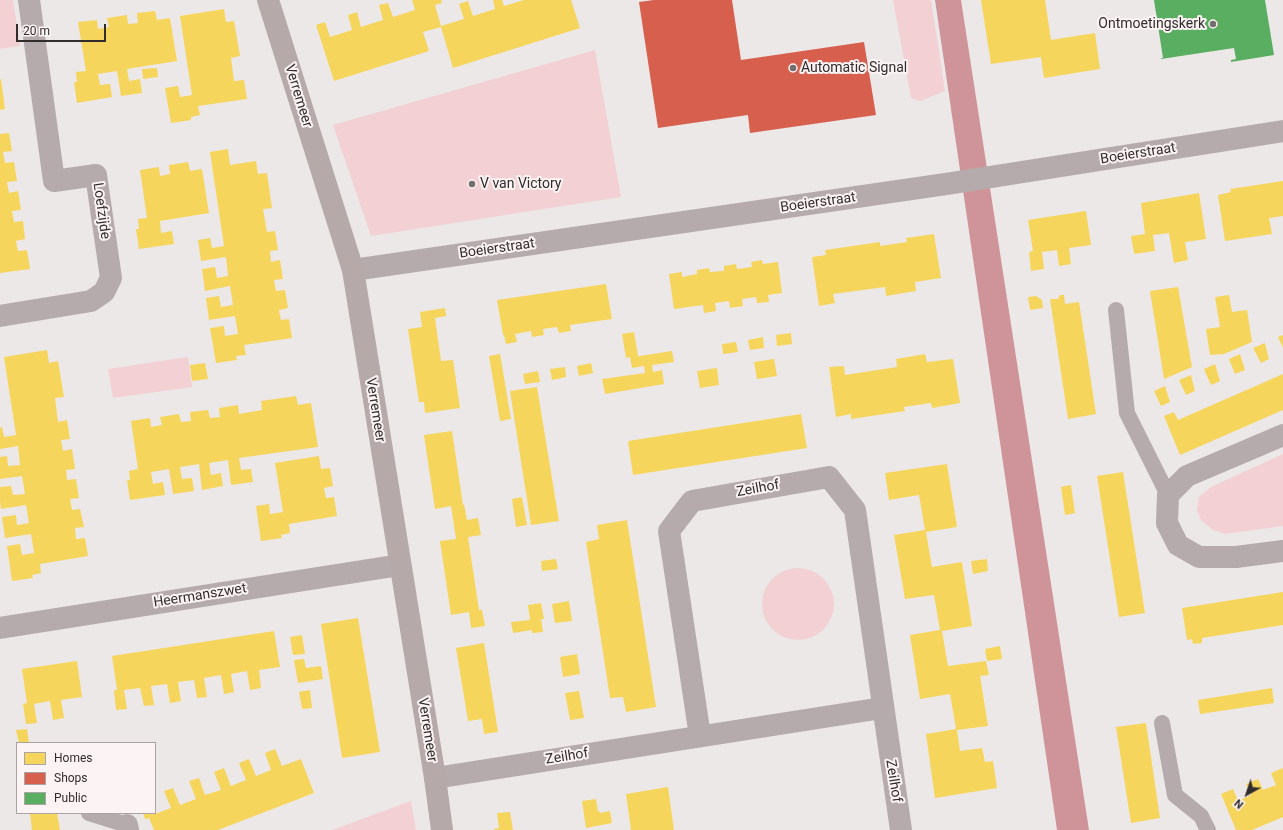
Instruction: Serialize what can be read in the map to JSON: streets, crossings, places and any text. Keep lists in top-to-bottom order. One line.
{"streets":{"street":["Verremeer","Boeierstraat","Loefzijde","Zeilhof","Heermanszwet"]},"crossings":[["Verremeer","Boeierstraat"],["Verremeer","Zeilhof"],["Verremeer","Heermanszwet"]],"places":["Ontmoetingskerk","Automatic Signal","V van Victory"],"legend":["Homes","Shops","Public"],"scale_bar":"20 m","north":"bottom left"}
